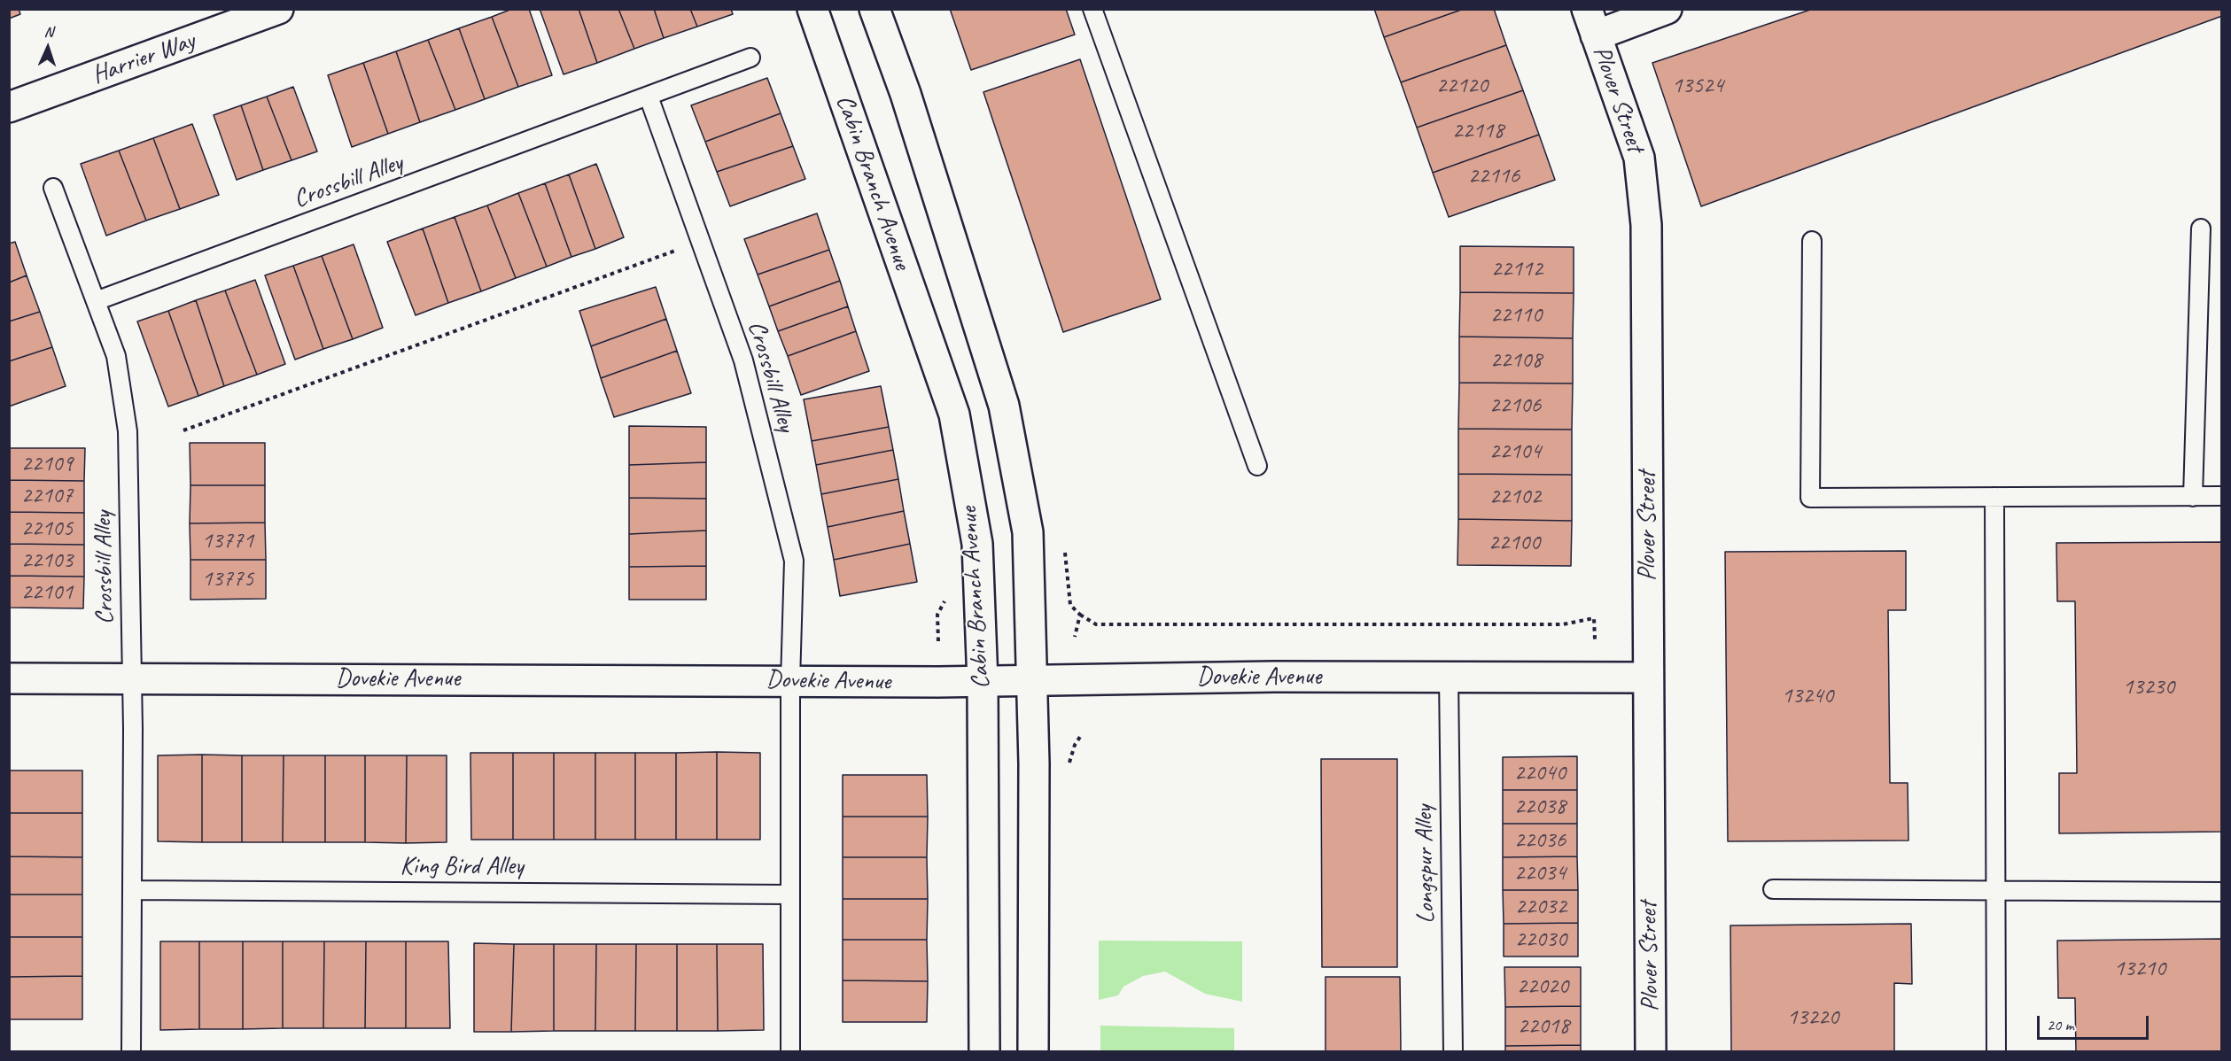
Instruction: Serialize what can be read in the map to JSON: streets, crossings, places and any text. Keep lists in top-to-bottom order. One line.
{"streets":{"street":["Harrier Way","Plover Street","Cabin Branch Avenue","Dovekie Avenue"],"lane":["Crossbill Alley","Longspur Alley","King Bird Alley"]},"crossings":[["Plover Street","Dovekie Avenue"],["Crossbill Alley","Dovekie Avenue"],["Cabin Branch Avenue","Dovekie Avenue"],["Dovekie Avenue","Longspur Alley"]],"house_numbers":["22120","13524","22118","22116","22112","22110","22108","22106","22104","22109","22107","22102","22105","13771","22100","22103","13775","22101","13230","13240","22040","22038","22036","22034","22032","22030","13210","22020","13220","22018"],"scale_bar":"20 m","north":"top"}
